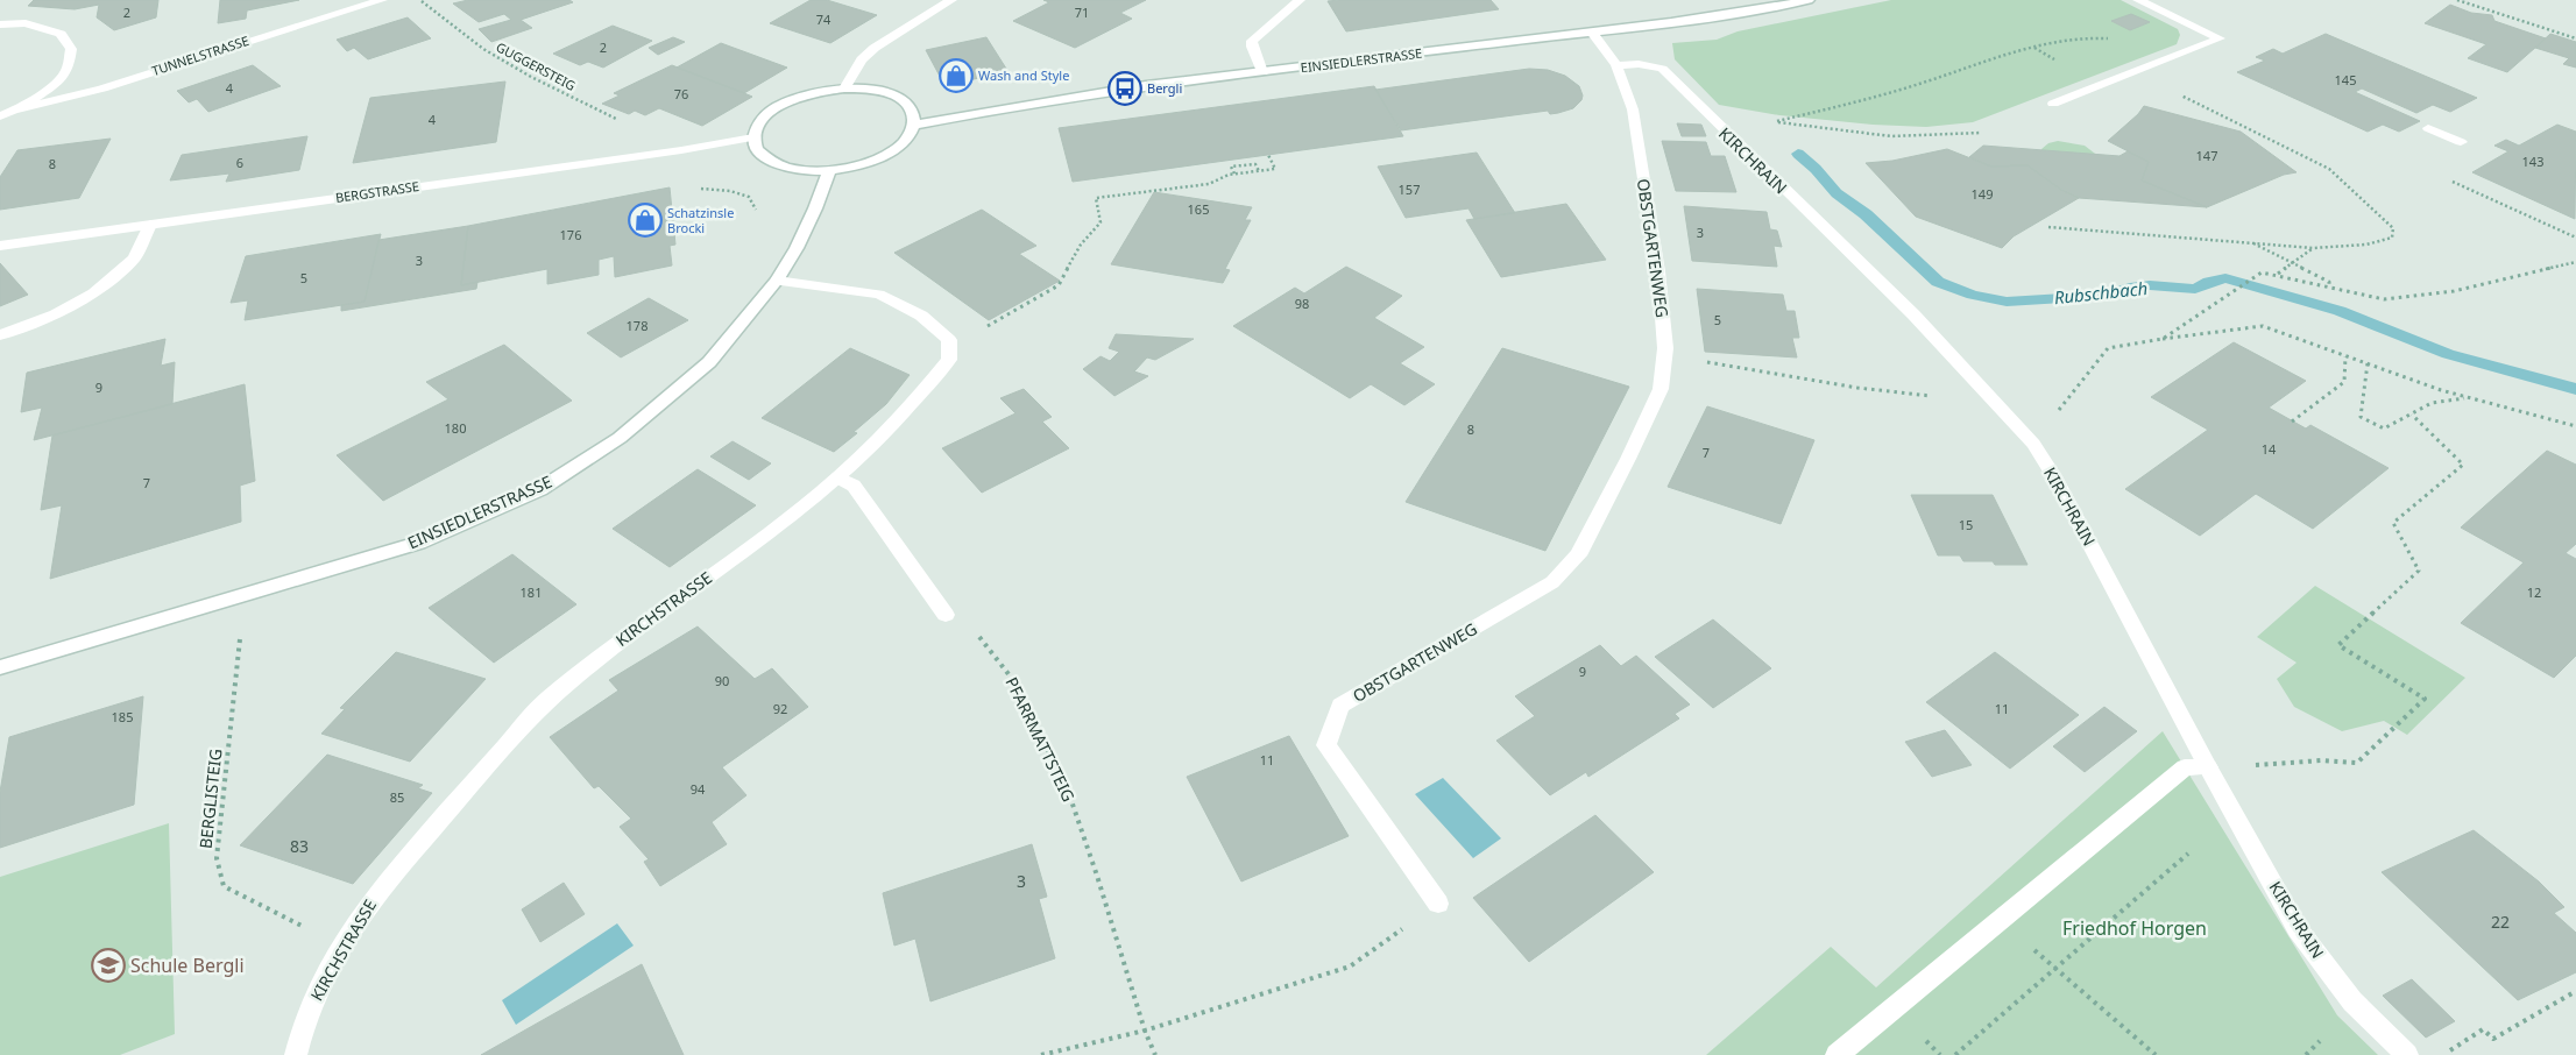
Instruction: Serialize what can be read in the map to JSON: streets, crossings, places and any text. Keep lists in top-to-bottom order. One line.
{"streets":{"street":["TUNNELSTRASSE","EINSIEDLERSTRASSE","KIRCHRAIN","BERGSTRASSE","OBSTGARTENWEG","KIRCHSTRASSE"],"path":["GUGGERSTEIG","PFARRMATTSTEIG","BERGLISTEIG"]},"crossings":[["EINSIEDLERSTRASSE","OBSTGARTENWEG"],["KIRCHRAIN","OBSTGARTENWEG"],["KIRCHSTRASSE","BERGLISTEIG"]],"water":["Rubschbach"],"parks":["Friedhof Horgen"],"places":{"shop":["Wash and Style","Schatzinsle Brocki"],"bus stop":["Bergli"],"school or university":["Schule Bergli"]},"house_numbers":["2","71","74","2","145","4","76","4","147","143","6","8","157","149","165","3","176","3","5","98","5","178","9","180","8","14","7","7","15","181","12","9","90","92","11","185","11","94","85","83","3","22"]}
